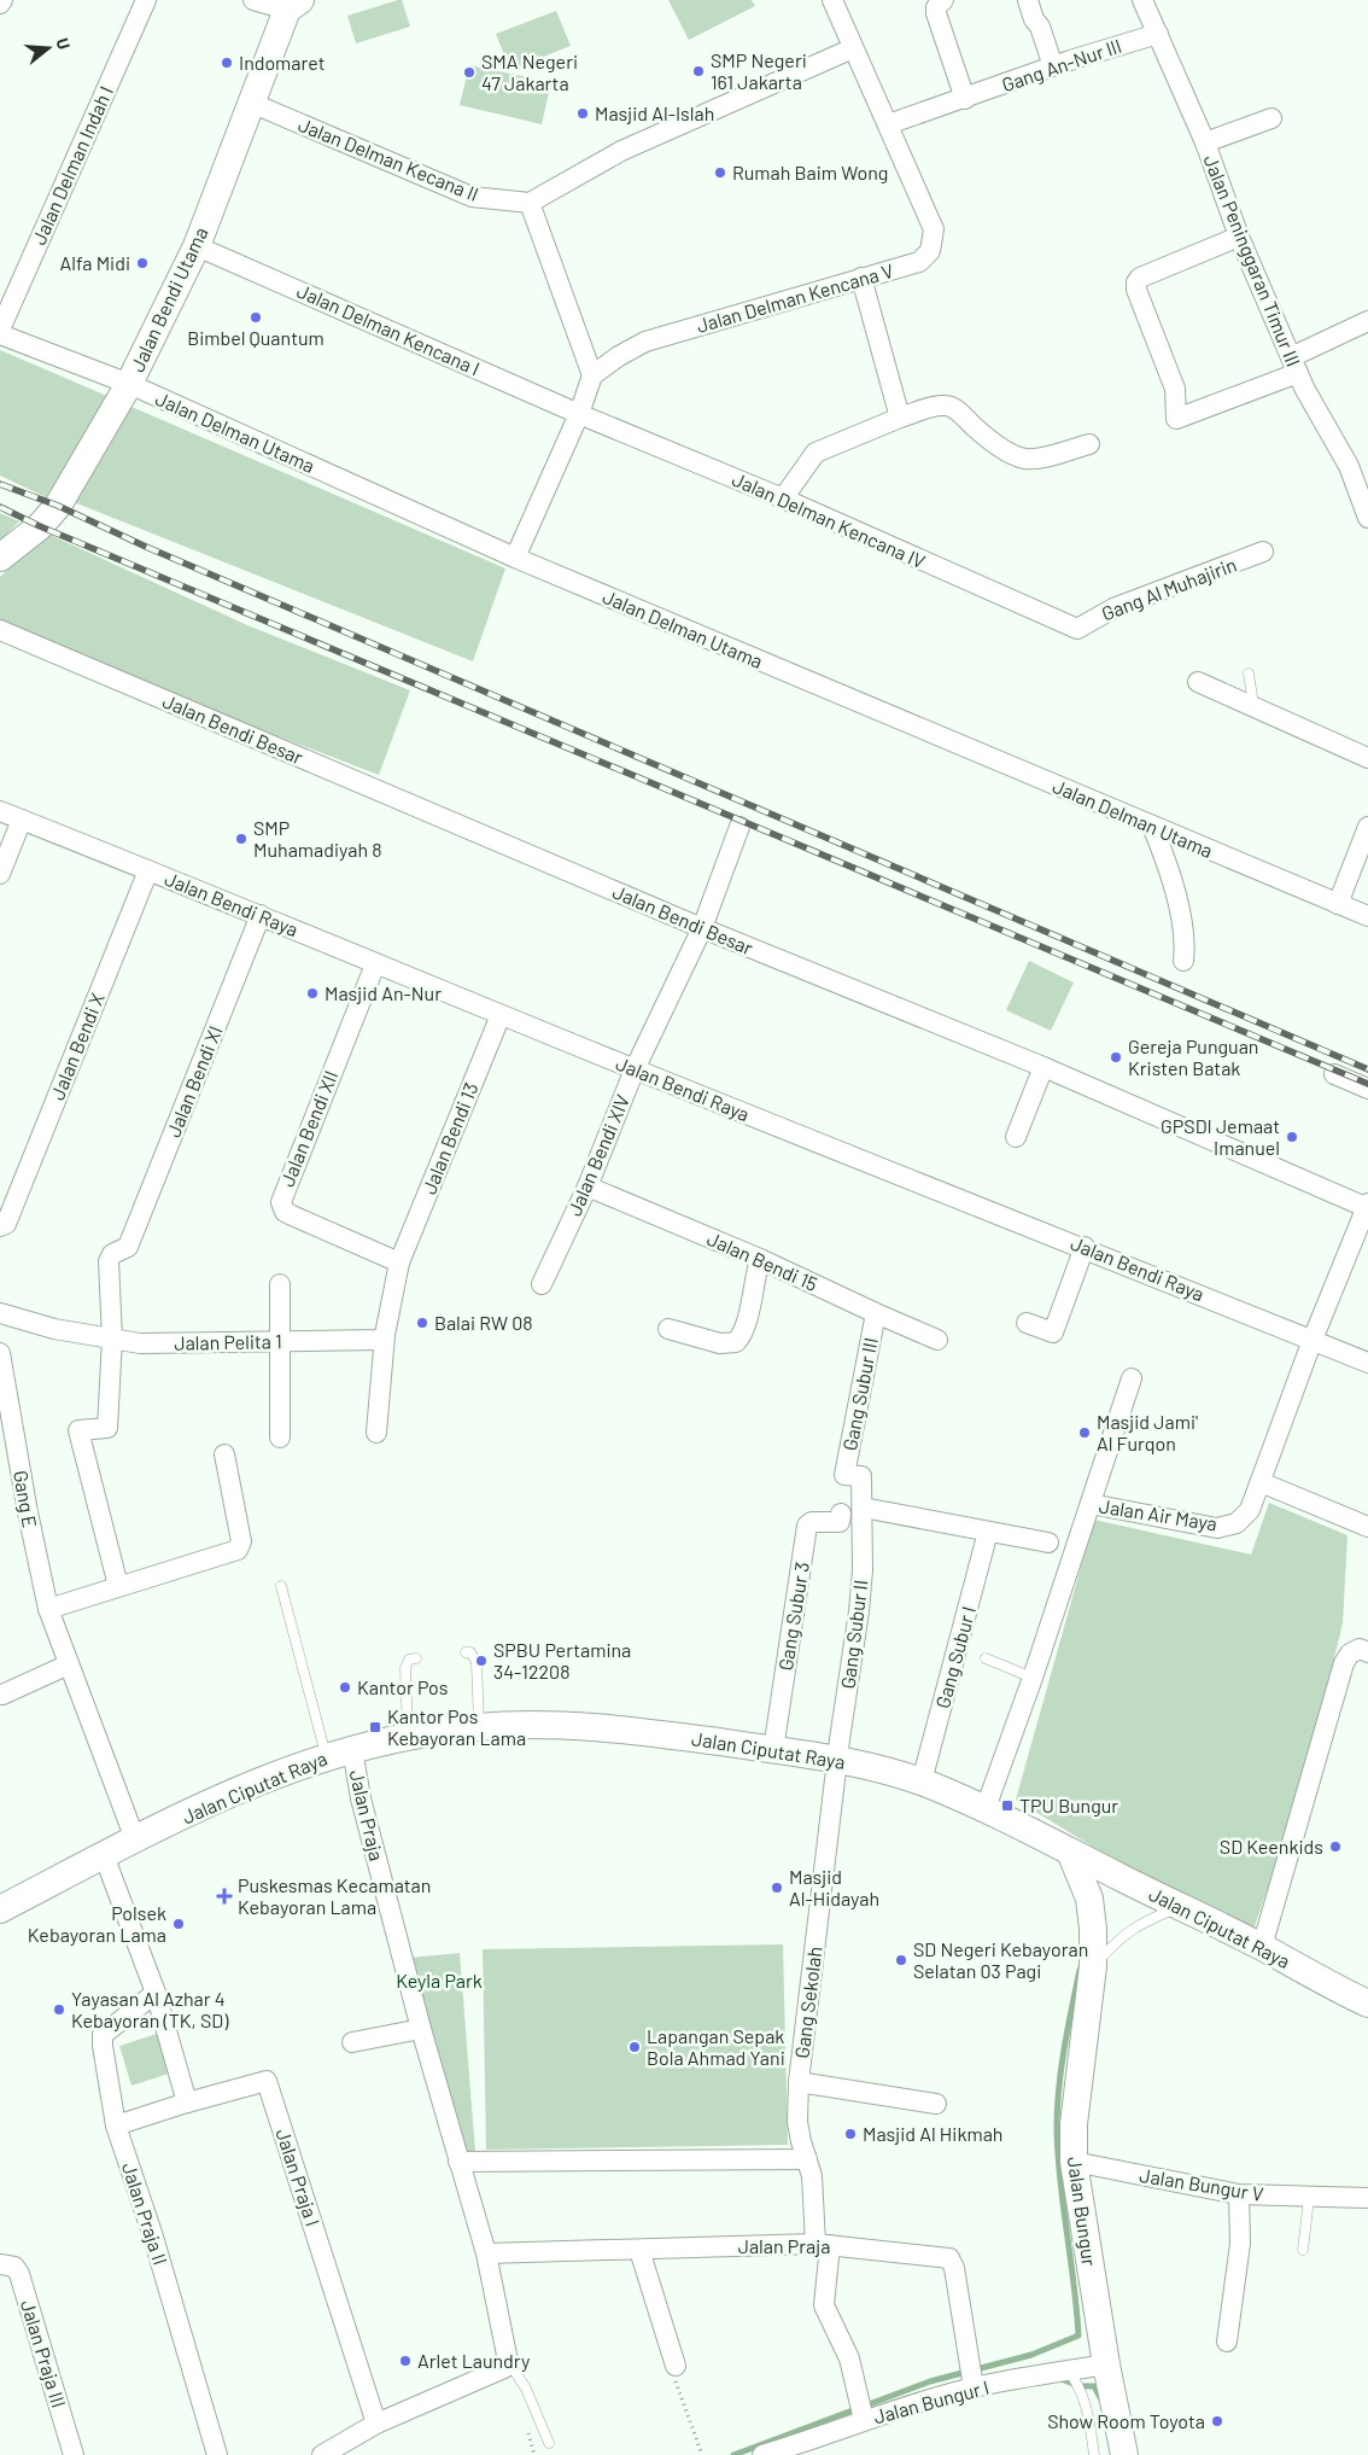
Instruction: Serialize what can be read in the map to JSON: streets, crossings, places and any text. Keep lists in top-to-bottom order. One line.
{"streets":{"main road":["Jalan Bendi Utama","Jalan Ciputat Raya","Jalan Bungur"],"street":["Gang An-Nur III","Jalan Delman Kecana II","Jalan Delman Indah I","Jalan Peninggaran Timur III","Jalan Delman Kencana V","Jalan Delman Kencana I","Jalan Delman Utama","Jalan Delman Kencana IV","Gang Al Muhajirin","Jalan Bendi Besar","Jalan Bendi Raya","Jalan Bendi X","Jalan Bendi XI","Jalan Bendi XII","Jalan Bendi 13","Jalan Bendi XIV","Jalan Bendi 15","Jalan Pelita 1","Gang Subur III","Gang E","Jalan Air Maya","Gang Subur 3","Gang Subur II","Gang Subur I","Jalan Praja","Gang Sekolah","Jalan Praja I","Jalan Bungur V","Jalan Praja II","Jalan Praja III","Jalan Bungur I"]},"crossings":[["Gang An-Nur III","Jalan Peninggaran Timur III"],["Gang An-Nur III","Jalan Delman Kencana V"],["Jalan Delman Kecana II","Jalan Bendi Utama"],["Jalan Delman Indah I","Jalan Delman Utama"],["Jalan Bendi Utama","Jalan Delman Kencana I"],["Jalan Bendi Utama","Jalan Delman Utama"],["Jalan Delman Kencana I","Jalan Delman Kencana IV"],["Jalan Delman Kencana IV","Gang Al Muhajirin"],["Jalan Bendi Besar","Jalan Bendi XIV"],["Jalan Bendi Besar","Jalan Air Maya"],["Jalan Bendi Raya","Jalan Bendi X"],["Jalan Bendi Raya","Jalan Bendi XI"],["Jalan Bendi Raya","Jalan Bendi XII"],["Jalan Bendi Raya","Jalan Bendi 13"],["Jalan Bendi Raya","Jalan Bendi XIV"],["Jalan Bendi Raya","Jalan Air Maya"],["Jalan Bendi XI","Jalan Pelita 1"],["Jalan Bendi XII","Jalan Bendi 13"],["Jalan Bendi XIV","Jalan Bendi 15"],["Jalan Bendi 15","Gang Subur III"],["Gang Subur III","Gang Subur II"],["Jalan Air Maya","Jalan Ciputat Raya"],["Gang Subur 3","Jalan Ciputat Raya"],["Gang Subur II","Jalan Ciputat Raya"],["Gang Subur II","Gang Sekolah"],["Gang Subur I","Jalan Ciputat Raya"],["Jalan Ciputat Raya","Jalan Praja"],["Jalan Ciputat Raya","Gang Sekolah"],["Jalan Ciputat Raya","Jalan Bungur"],["Jalan Praja","Gang Sekolah"],["Jalan Praja","Jalan Bungur I"],["Gang Sekolah","Jalan Bungur I"],["Jalan Praja I","Jalan Praja II"],["Jalan Bungur V","Jalan Bungur"],["Jalan Bungur","Jalan Bungur I"]],"parks":["Keyla Park"],"places":{"other":["Indomaret","SMP Negeri 161 Jakarta","SMA Negeri 47 Jakarta","Masjid Al-Islah","Rumah Baim Wong","Alfa Midi","Bimbel Quantum","SMP Muhamadiyah 8","Masjid An-Nur","Gereja Punguan Kristen Batak","GPSDI Jemaat Imanuel","Balai RW 08","Masjid Jami' Al Furqon","SPBU Pertamina 34-12208","Kantor Pos","SD Keenkids","Masjid Al-Hidayah","Polsek Kebayoran Lama","SD Negeri Kebayoran Selatan 03 Pagi","Yayasan Al Azhar 4 Kebayoran (TK, SD)","Lapangan Sepak Bola Ahmad Yani","Masjid Al Hikmah","Arlet Laundry","Show Room Toyota"],"transit":["Kantor Pos Kebayoran Lama","TPU Bungur"],"health":["Puskesmas Kecamatan Kebayoran Lama"]},"north":"right"}
